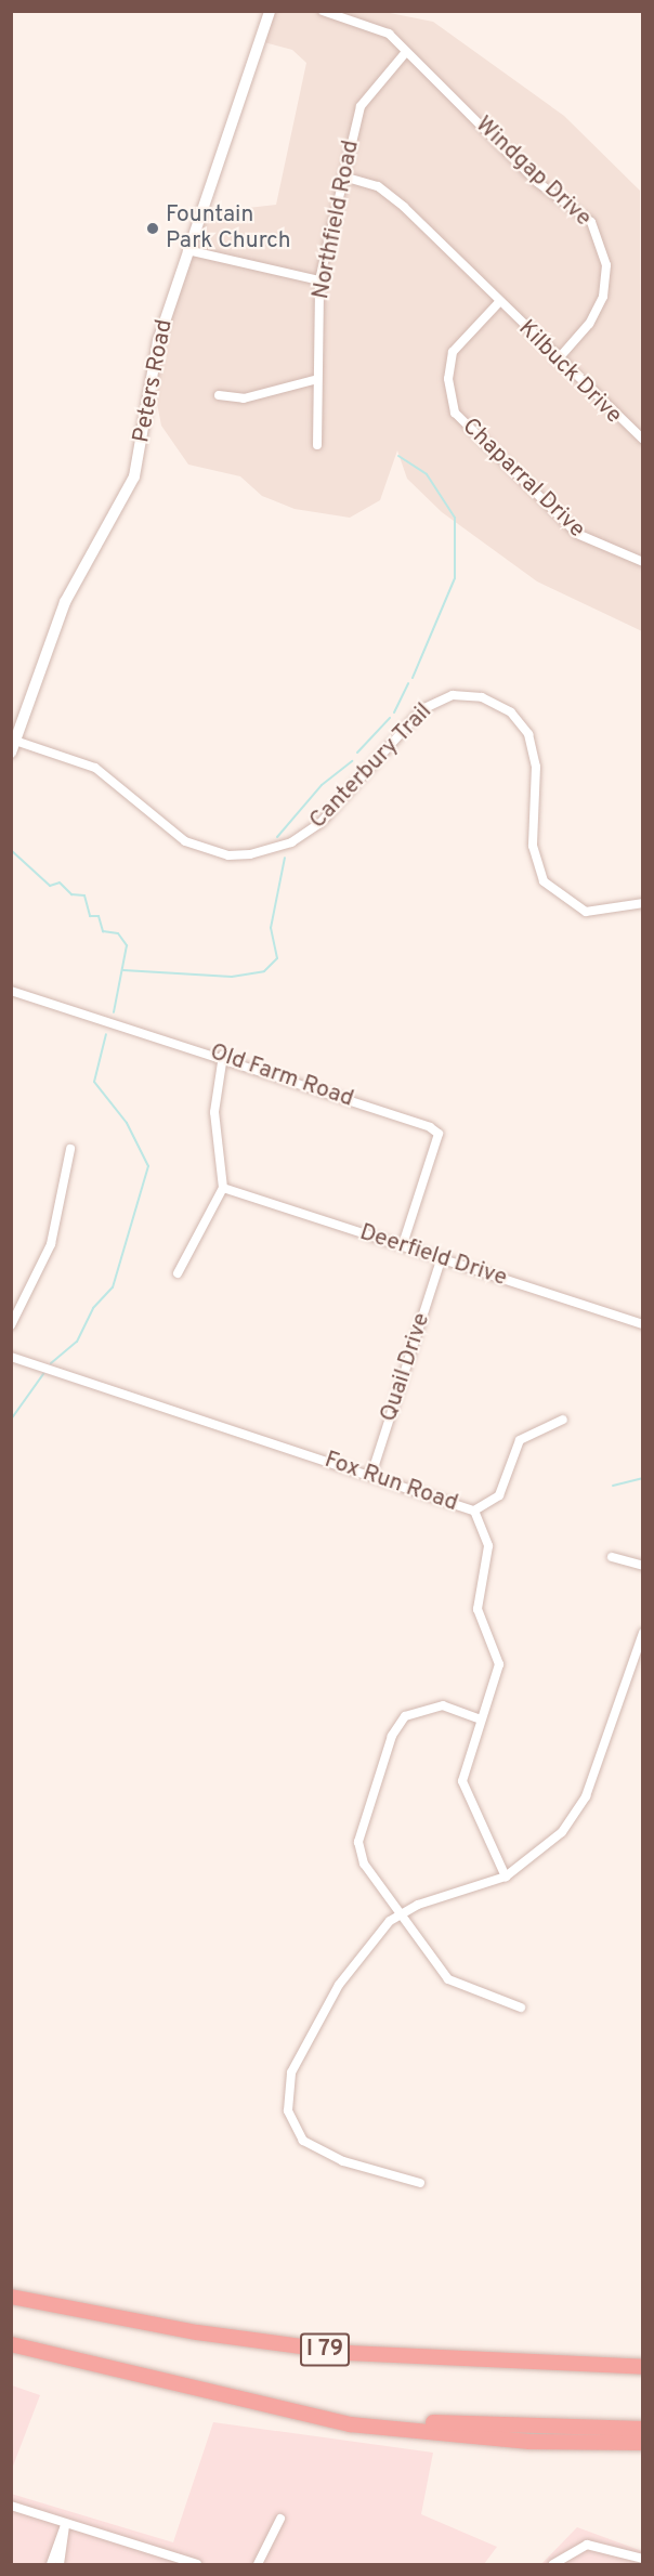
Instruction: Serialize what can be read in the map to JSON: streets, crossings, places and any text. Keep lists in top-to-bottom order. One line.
{"streets":{"highway":["I 79"],"street":["Windgap Drive","Northfield Road","Kilbuck Drive","Peters Road","Chaparral Drive","Canterbury Trail","Old Farm Road","Deerfield Drive","Quail Drive","Fox Run Road"]},"crossings":[["Windgap Drive","Northfield Road"],["Windgap Drive","Kilbuck Drive"],["Northfield Road","Kilbuck Drive"],["Kilbuck Drive","Chaparral Drive"],["Peters Road","Canterbury Trail"],["Old Farm Road","Deerfield Drive"],["Deerfield Drive","Quail Drive"],["Quail Drive","Fox Run Road"]],"places":["Fountain Park Church"]}
